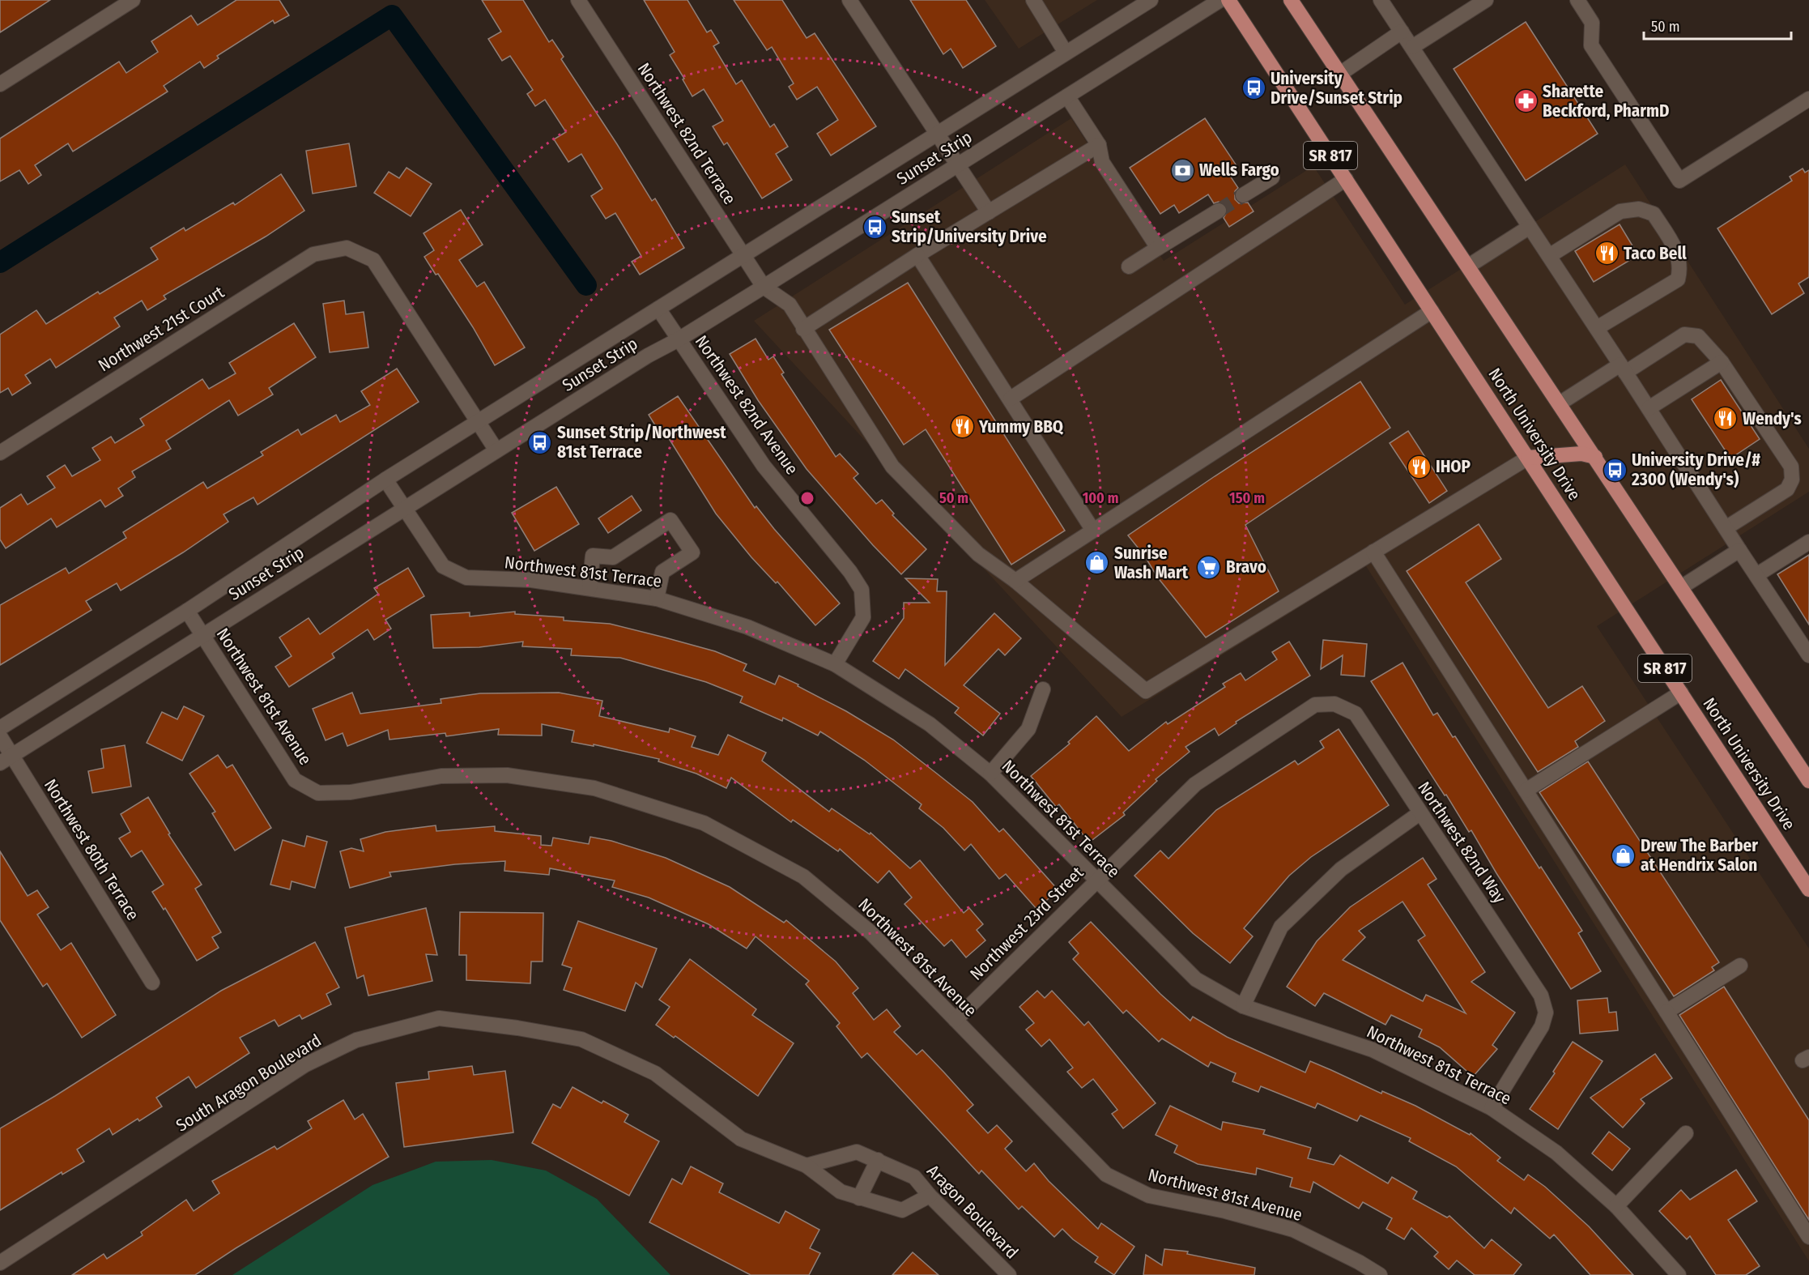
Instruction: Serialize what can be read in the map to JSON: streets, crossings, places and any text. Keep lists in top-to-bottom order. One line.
{"streets":{"main road":["SR 817","North University Drive"],"street":["Northwest 82nd Terrace","Sunset Strip","Northwest 21st Court","Northwest 82nd Avenue","Northwest 81st Terrace","Northwest 81st Avenue","Northwest 82nd Way","Northwest 80th Terrace","Northwest 23rd Street","South Aragon Boulevard","Aragon Boulevard"]},"crossings":[["Northwest 82nd Terrace","Sunset Strip"],["Sunset Strip","Northwest 21st Court"],["Sunset Strip","Northwest 82nd Avenue"],["Sunset Strip","Northwest 81st Terrace"],["Sunset Strip","Northwest 81st Avenue"],["Sunset Strip","Northwest 80th Terrace"],["Northwest 82nd Avenue","Northwest 81st Terrace"],["Northwest 81st Terrace","Northwest 82nd Way"],["Northwest 81st Terrace","Northwest 23rd Street"],["Northwest 81st Avenue","Northwest 23rd Street"],["Northwest 82nd Way","Northwest 23rd Street"],["South Aragon Boulevard","Aragon Boulevard"]],"places":{"bus stop":["University Drive/Sunset Strip","Sunset Strip/University Drive","Sunset Strip/Northwest 81st Terrace","University Drive/# 2300 (Wendy's)"],"pharmacy":["Sharette Beckford, PharmD"],"bank":["Wells Fargo"],"restaurant":["Taco Bell","Wendy's","Yummy BBQ","IHOP"],"shop":["Sunrise Wash Mart","Drew The Barber at Hendrix Salon"],"supermarket":["Bravo"]},"scale_bar":"50 m","rings":["50 m","100 m","150 m"]}
